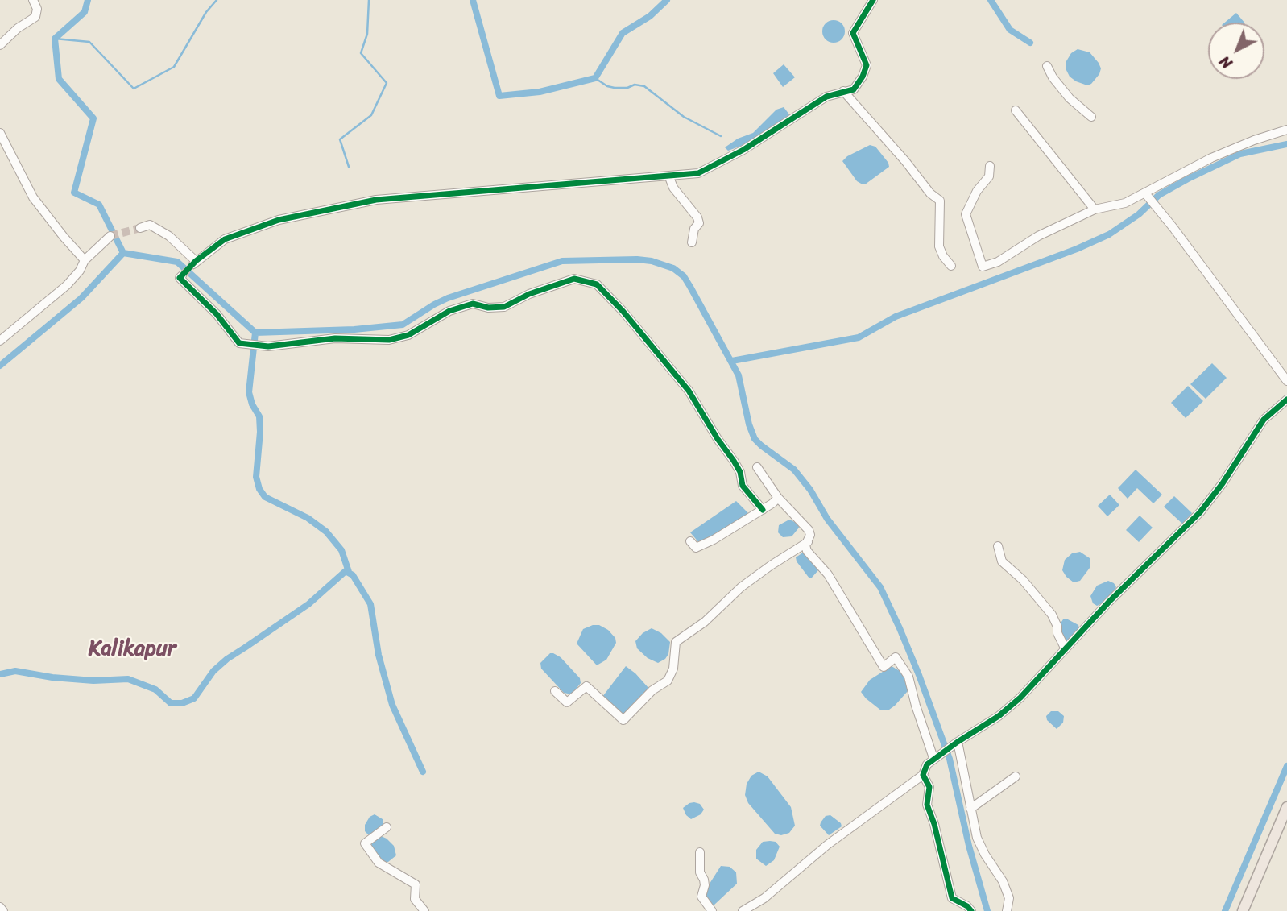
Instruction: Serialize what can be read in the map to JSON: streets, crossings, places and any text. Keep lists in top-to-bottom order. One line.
{"districts":["Kalikapur"],"north":"bottom left"}
